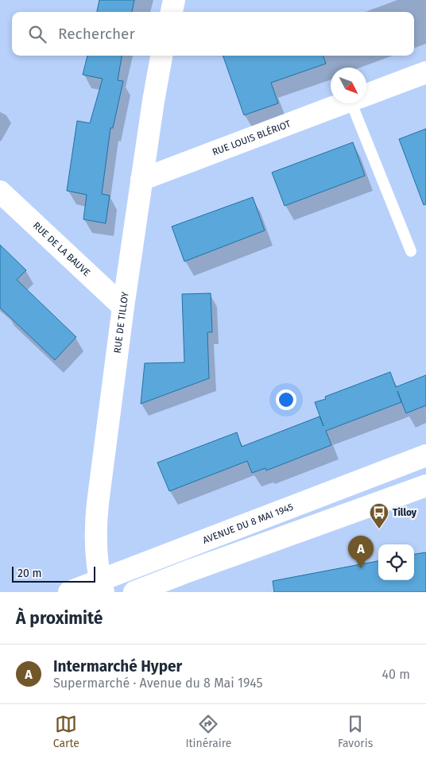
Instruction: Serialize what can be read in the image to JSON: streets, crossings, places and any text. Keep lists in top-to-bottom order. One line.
{"streets":{"street":["RUE LOUIS BLÉRIOT","RUE DE LA BAUVE","RUE DE TILLOY","AVENUE DU 8 MAI 1945"]},"crossings":[["RUE LOUIS BLÉRIOT","RUE DE TILLOY"],["RUE DE LA BAUVE","RUE DE TILLOY"],["RUE DE TILLOY","AVENUE DU 8 MAI 1945"]],"places":{"bus stop":["Tilloy"]},"scale_bar":"20 m","north":"bottom right","page":{"search":"Rechercher","pins":"A","scale":"20 m","heading":"À proximité","list":[{"mark":"A","name":"Intermarché Hyper","note":"Supermarché · Avenue du 8 Mai 1945","value":"40 m"}],"nav":["Carte","Itinéraire","Favoris"]}}
